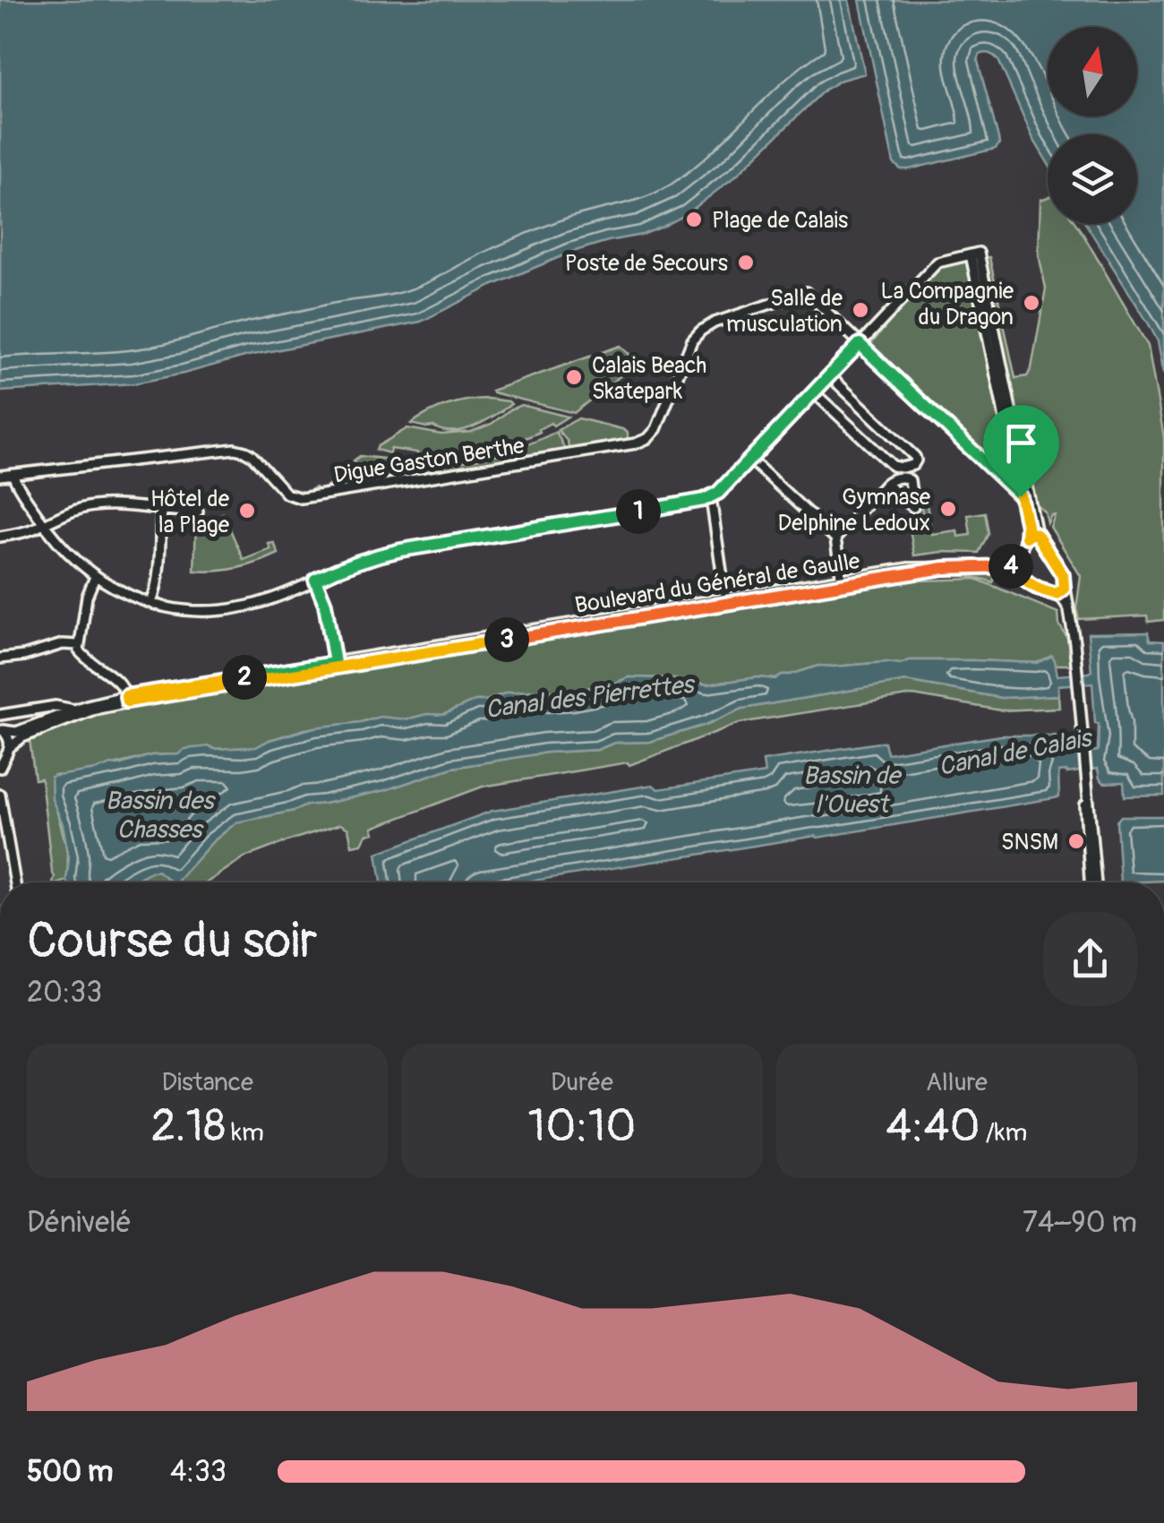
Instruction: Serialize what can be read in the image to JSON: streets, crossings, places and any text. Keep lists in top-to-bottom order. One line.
{"streets":{"street":["Digue Gaston Berthe","Boulevard du Général de Gaulle"]},"water":["Canal des Pierrettes","Canal de Calais","Bassin de l'Ouest","Bassin des Chasses"],"places":["Plage de Calais","Poste de Secours","La Compagnie du Dragon","Salle de musculation","Calais Beach Skatepark","Gymnase Delphine Ledoux","Hôtel de la Plage","SNSM"],"north":"top","page":{"pins":["1","4","3","2"],"heading":["Course du soir","20:33"],"stats":[["Distance","2.18 km"],["Durée","10:10"],["Allure","4:40 /km"]],"chart":["Dénivelé","74–90 m"],"list":[{"name":"500 m","note":"4:33"}]}}
